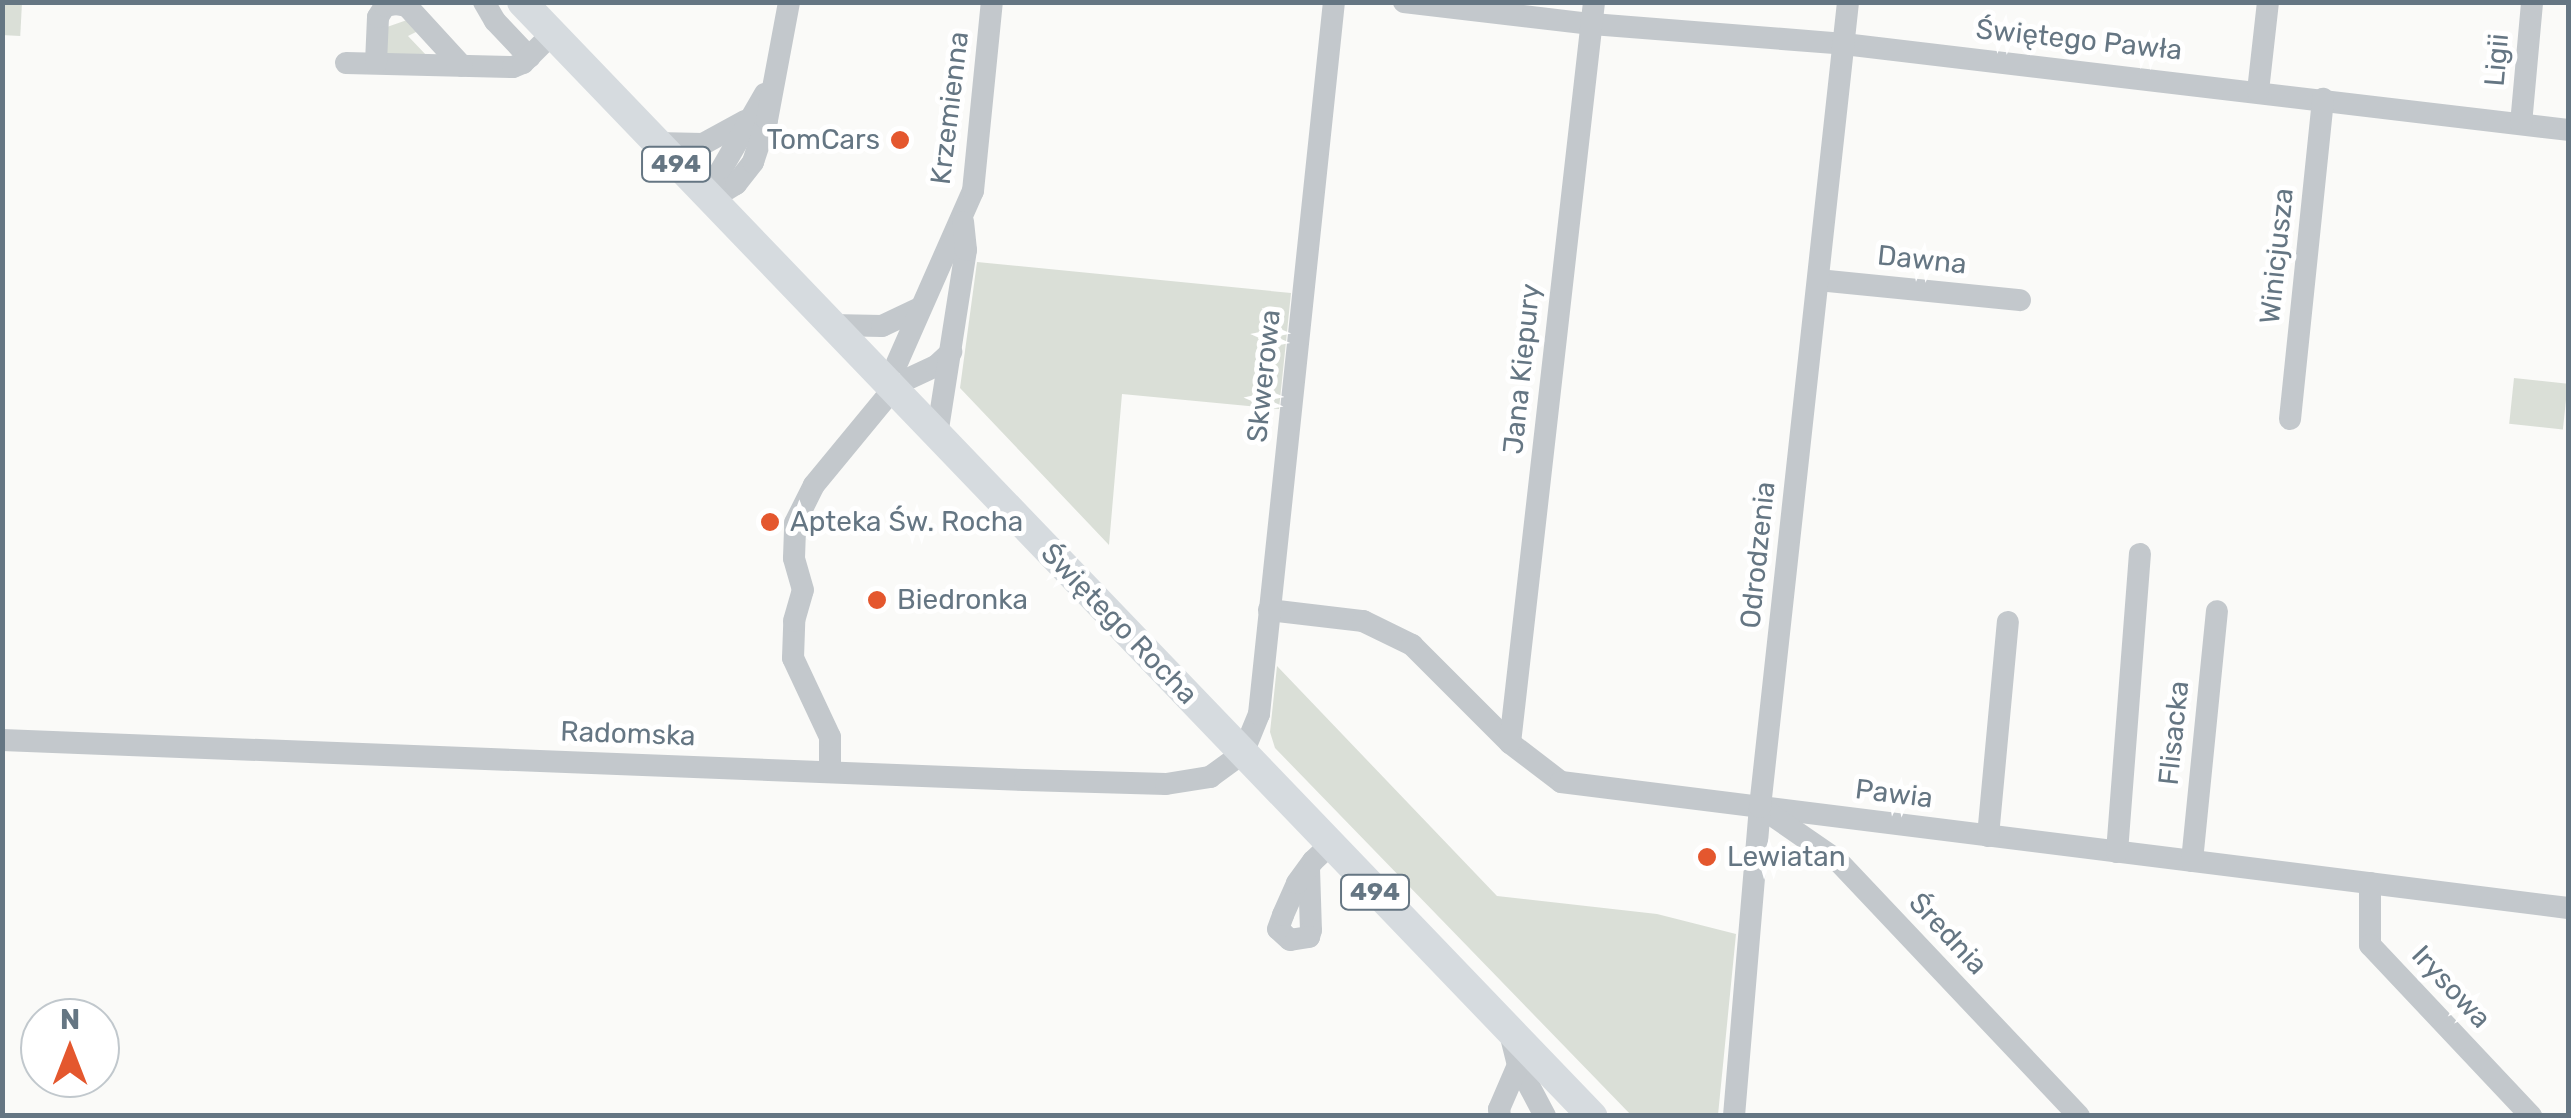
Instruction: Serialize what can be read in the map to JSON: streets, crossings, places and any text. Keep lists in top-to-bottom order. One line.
{"streets":{"main road":["494","Świętego Rocha"],"street":["Świętego Pawła","Ligii","Krzemienna","Winicjusza","Dawna","Jana Kiepury","Skwerowa","Odrodzenia","Flisacka","Radomska","Pawia","Średnia","Irysowa"]},"crossings":[["Świętego Pawła","Ligii"],["Świętego Pawła","Winicjusza"],["Świętego Pawła","Jana Kiepury"],["Świętego Pawła","Odrodzenia"],["Krzemienna","Świętego Rocha"],["Dawna","Odrodzenia"],["Jana Kiepury","Pawia"],["Skwerowa","Świętego Rocha"],["Skwerowa","Radomska"],["Skwerowa","Pawia"],["Odrodzenia","Pawia"],["Odrodzenia","Średnia"],["Świętego Rocha","Radomska"],["Flisacka","Pawia"],["Pawia","Średnia"],["Pawia","Irysowa"]],"places":["TomCars","Apteka Św. Rocha","Biedronka","Lewiatan"],"north":"top"}
